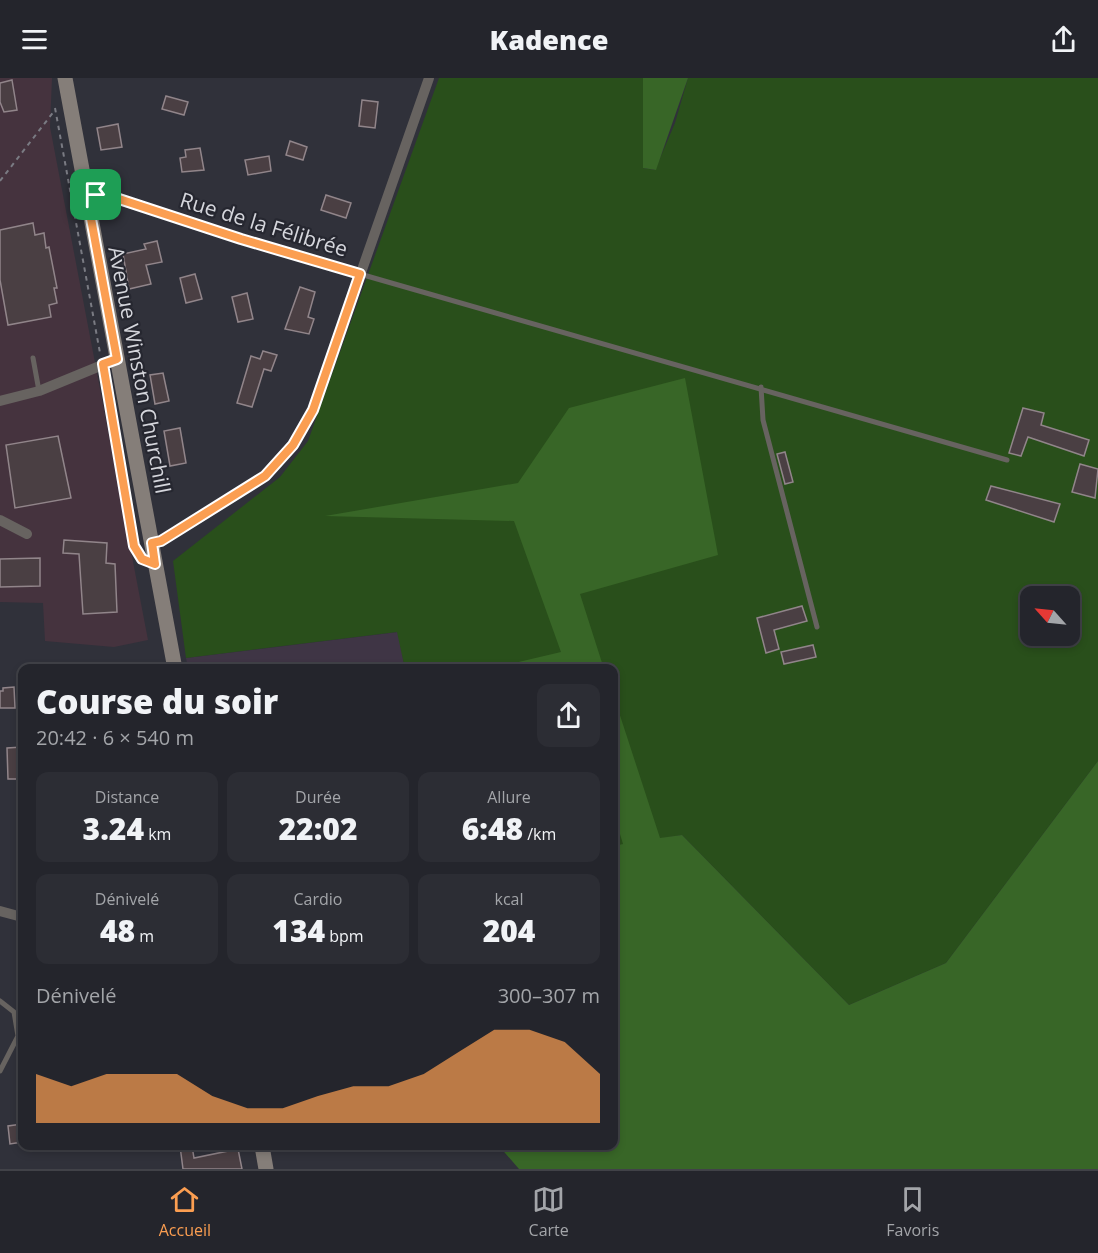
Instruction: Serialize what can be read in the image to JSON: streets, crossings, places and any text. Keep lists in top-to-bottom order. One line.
{"streets":{"main road":["Avenue Winston Churchill"],"street":["Rue de la Félibrée"]},"crossings":[["Rue de la Félibrée","Avenue Winston Churchill"]],"north":"top left","page":{"header":"Kadence","heading":["Course du soir","20:42 · 6 × 540 m"],"stats":[["Distance","3.24 km"],["Durée","22:02"],["Allure","6:48 /km"],["Dénivelé","48 m"],["Cardio","134 bpm"],["kcal","204"]],"chart":["Dénivelé","300–307 m"],"tabs":["Accueil","Carte","Favoris"]}}
